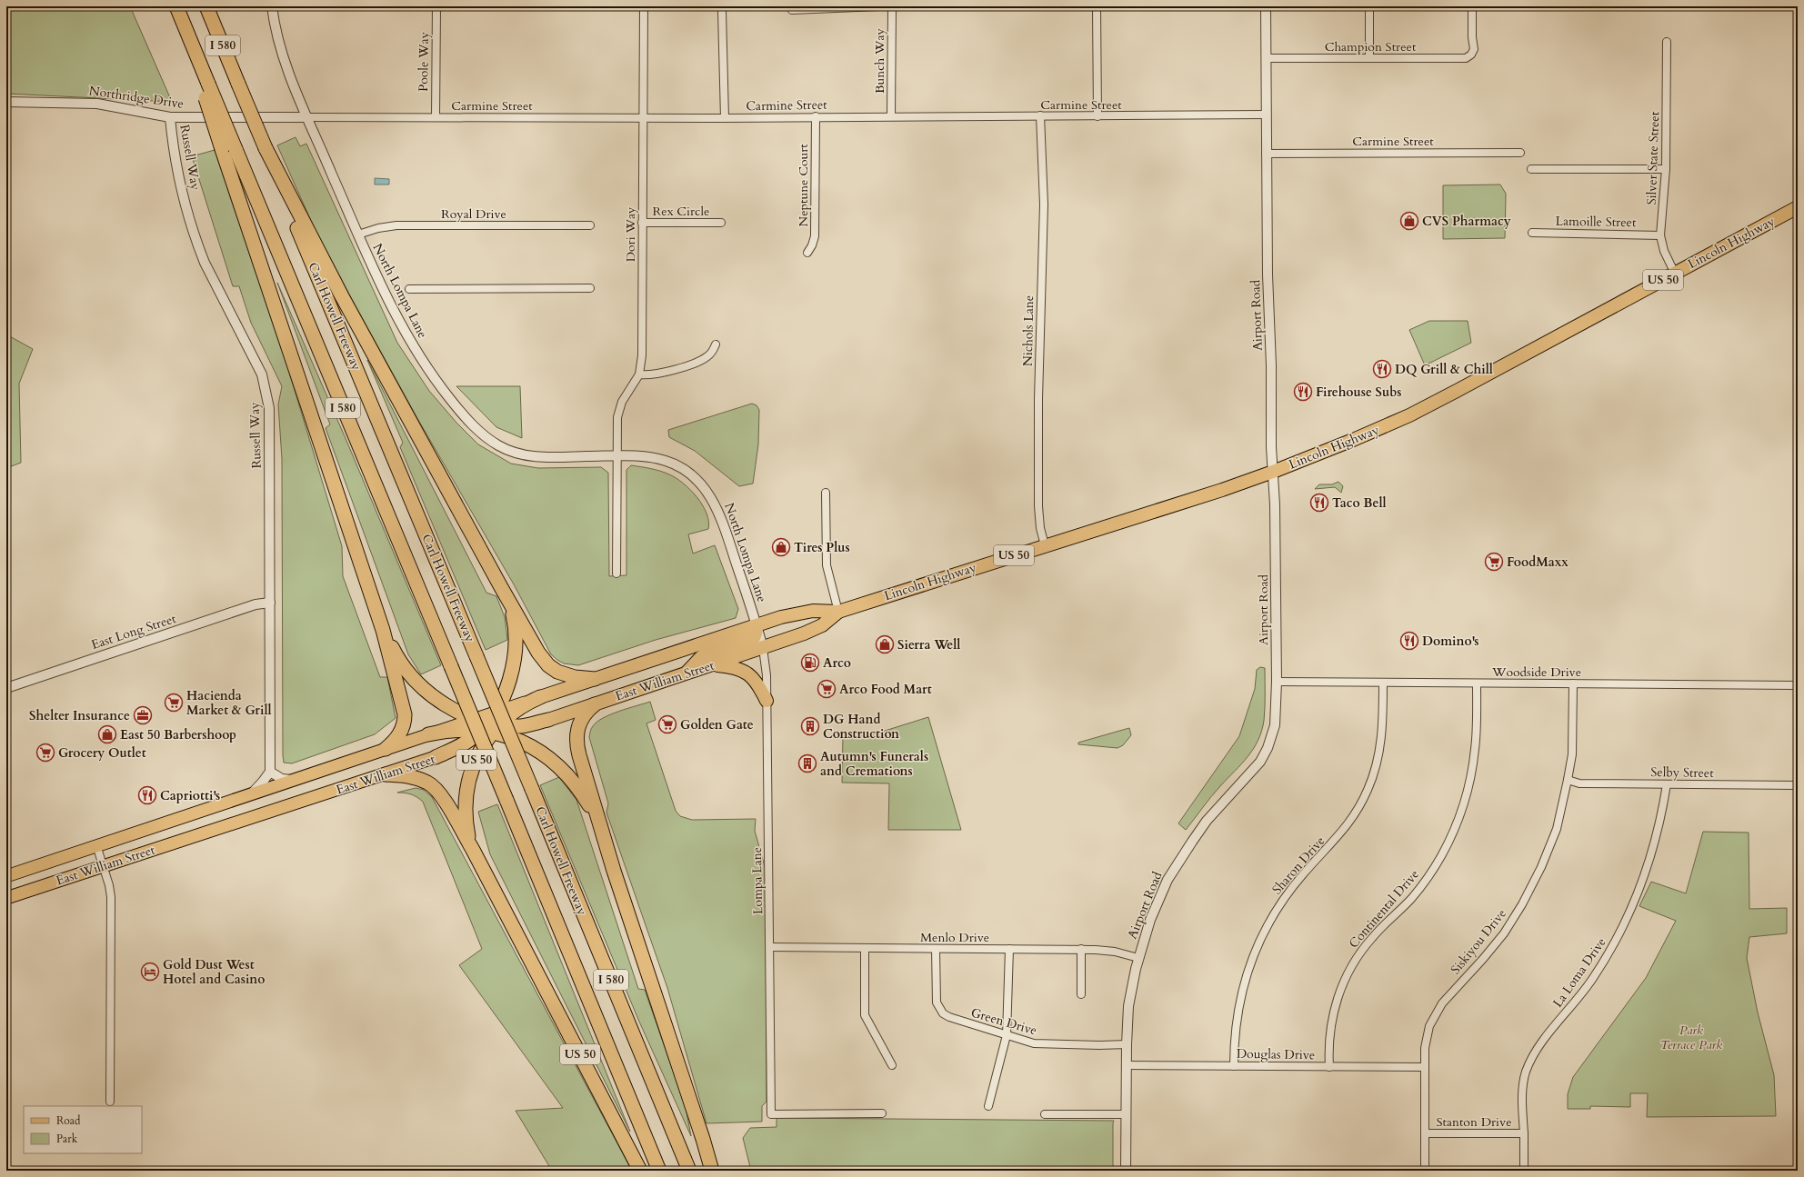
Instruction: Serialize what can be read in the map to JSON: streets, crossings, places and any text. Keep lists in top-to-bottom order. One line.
{"streets":{"highway":["I 580","Lincoln Highway","US 50","Carl Howell Freeway","East William Street"],"street":["Champion Street","Bunch Way","Poole Way","Northridge Drive","Carmine Street","Russell Way","Silver State Street","Neptune Court","Rex Circle","Royal Drive","Lamoille Street","Dori Way","North Lompa Lane","Airport Road","Nichols Lane","East Long Street","Woodside Drive","Selby Street","Sharon Drive","Lompa Lane","Continental Drive","Menlo Drive","Siskiyou Drive","La Loma Drive","Green Drive","Douglas Drive","Stanton Drive"]},"crossings":[["Champion Street","Airport Road"],["Bunch Way","Carmine Street"],["Poole Way","Carmine Street"],["Northridge Drive","Carmine Street"],["Northridge Drive","Russell Way"],["Northridge Drive","North Lompa Lane"],["Carmine Street","Neptune Court"],["Carmine Street","Dori Way"],["Carmine Street","North Lompa Lane"],["Carmine Street","Airport Road"],["Carmine Street","Nichols Lane"],["Russell Way","East Long Street"],["Silver State Street","Lamoille Street"],["Silver State Street","Lincoln Highway"],["Rex Circle","Dori Way"],["Royal Drive","North Lompa Lane"],["Dori Way","North Lompa Lane"],["Lincoln Highway","North Lompa Lane"],["Lincoln Highway","Airport Road"],["Lincoln Highway","Nichols Lane"],["Lincoln Highway","East William Street"],["Lincoln Highway","Lompa Lane"],["US 50","East William Street"],["North Lompa Lane","East William Street"],["North Lompa Lane","Lompa Lane"],["Airport Road","Woodside Drive"],["Airport Road","Menlo Drive"],["Airport Road","Green Drive"],["Airport Road","Douglas Drive"],["Woodside Drive","Sharon Drive"],["Woodside Drive","Continental Drive"],["Woodside Drive","Siskiyou Drive"],["East William Street","Lompa Lane"],["Selby Street","Siskiyou Drive"],["Selby Street","La Loma Drive"],["Sharon Drive","Douglas Drive"],["Lompa Lane","Menlo Drive"],["Continental Drive","Douglas Drive"],["Menlo Drive","Green Drive"],["Siskiyou Drive","Douglas Drive"],["Siskiyou Drive","Stanton Drive"],["La Loma Drive","Stanton Drive"]],"parks":["Park Terrace Park"],"places":{"shop":["CVS Pharmacy","Tires Plus","Sierra Well","East 50 Barbershoop"],"restaurant":["DQ Grill & Chill","Firehouse Subs","Taco Bell","Domino's","Capriotti's"],"supermarket":["FoodMaxx","Arco Food Mart","Hacienda Market & Grill","Golden Gate","Grocery Outlet"],"fuel station":["Arco"],"office":["Shelter Insurance"],"building":["DG Hand Construction","Autumn's Funerals and Cremations"],"hotel":["Gold Dust West Hotel and Casino"]},"legend":["Road","Park"]}
